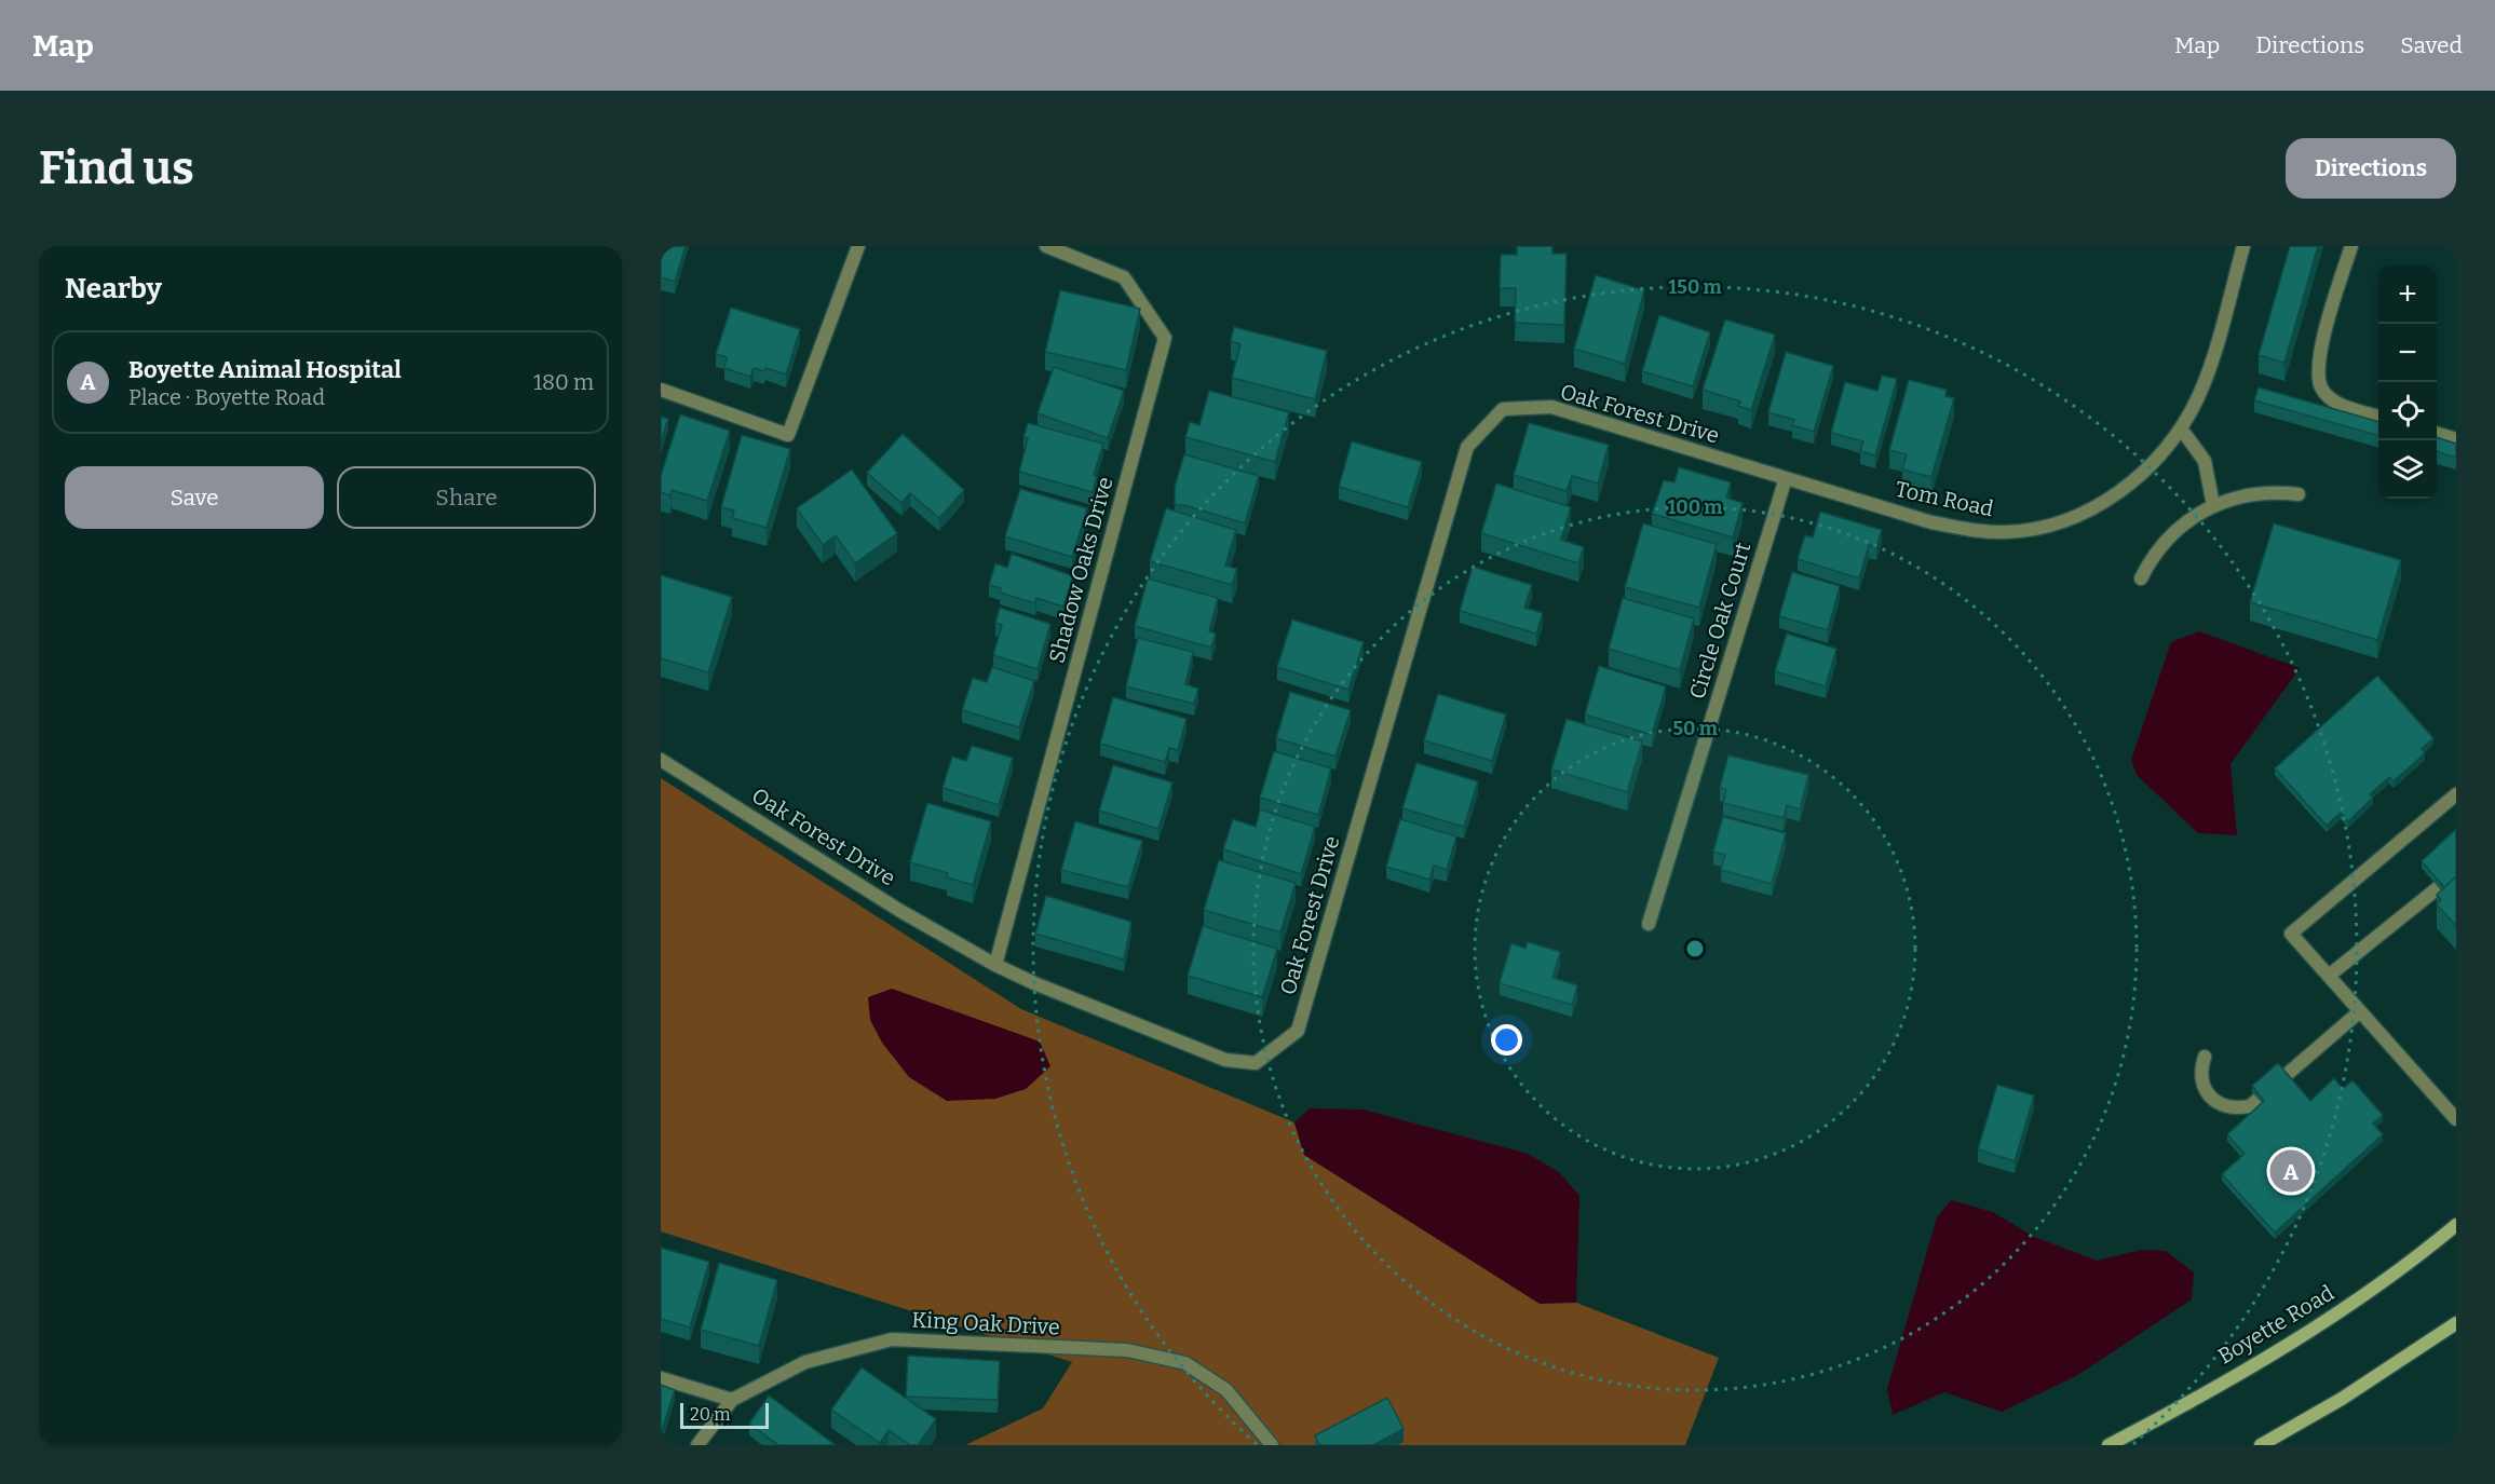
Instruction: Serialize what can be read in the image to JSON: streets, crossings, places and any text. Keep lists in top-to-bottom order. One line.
{"streets":{"main road":["Boyette Road"],"street":["Oak Forest Drive","Tom Road","Shadow Oaks Drive","Circle Oak Court","King Oak Drive"]},"crossings":[["Oak Forest Drive","Tom Road"],["Oak Forest Drive","Shadow Oaks Drive"],["Oak Forest Drive","Circle Oak Court"],["Tom Road","Circle Oak Court"]],"scale_bar":"20 m","page":{"header":"Map","nav":["Map","Directions","Saved"],"buttons":["Directions",["Save","Share"]],"title":"Find us","heading":"Nearby","map_buttons":["+","−"],"list":[{"mark":"A","name":"Boyette Animal Hospital","note":"Place · Boyette Road","value":"180 m"}],"pins":"A","scale":"20 m"},"rings":["150 m","100 m","50 m"]}
